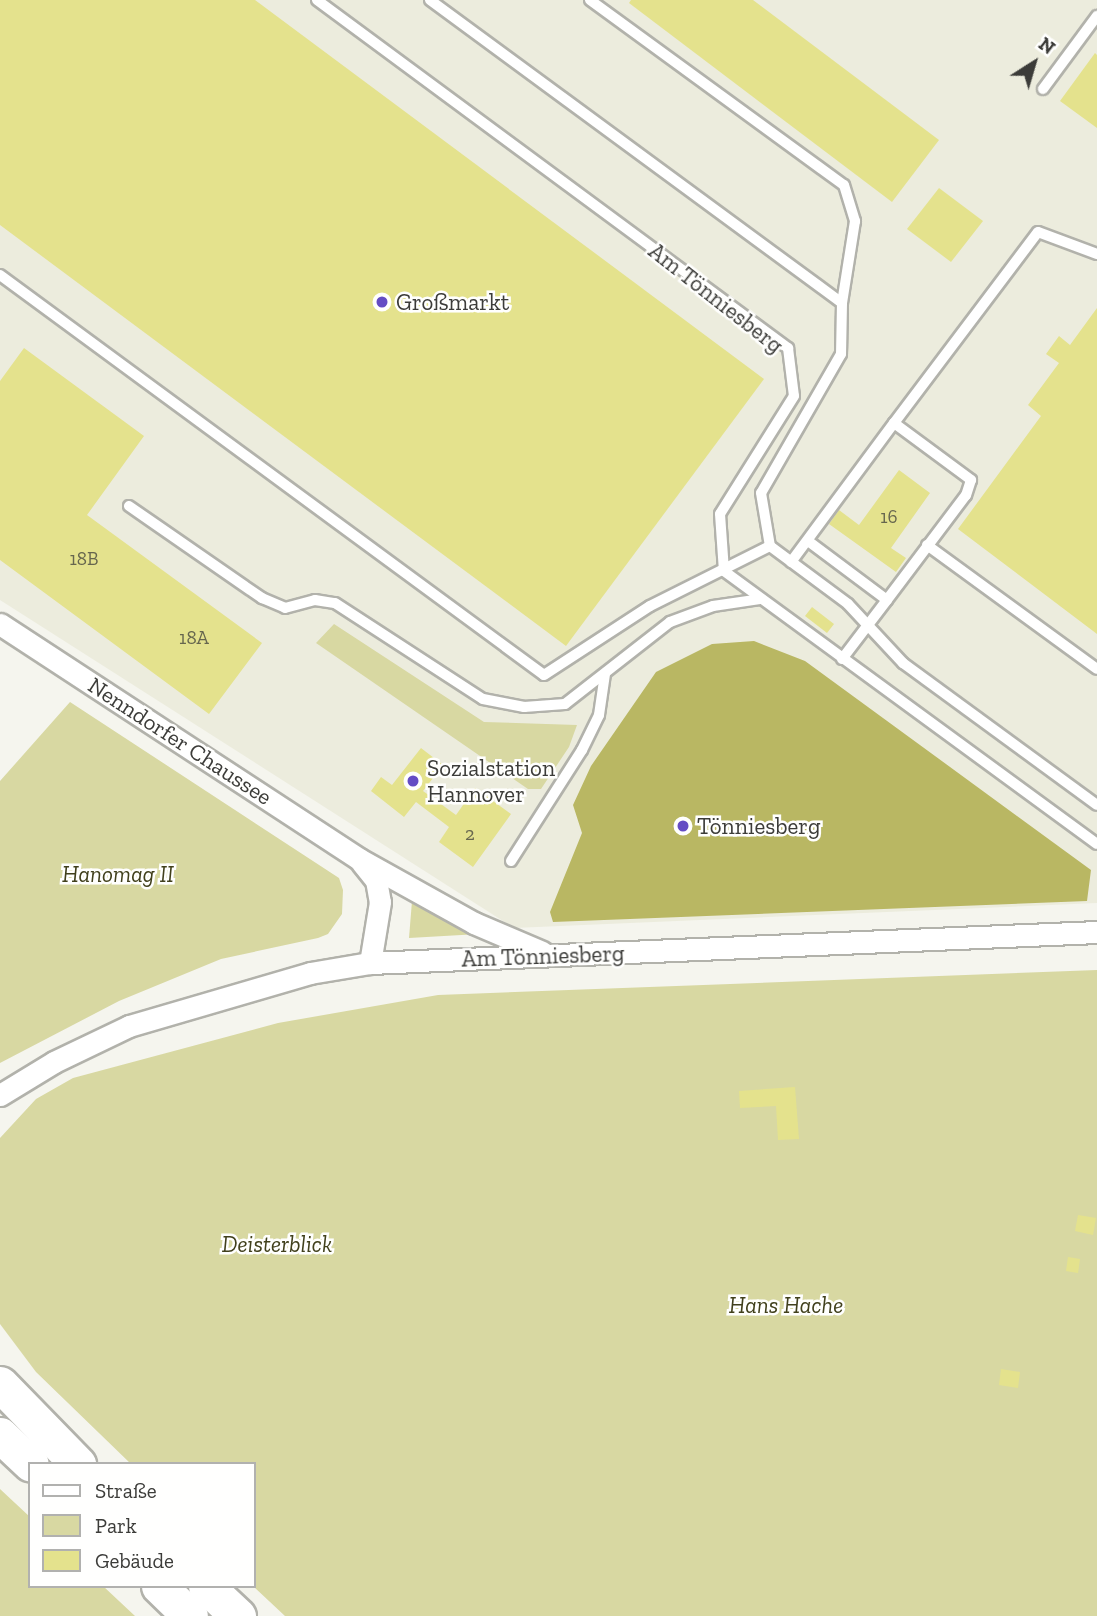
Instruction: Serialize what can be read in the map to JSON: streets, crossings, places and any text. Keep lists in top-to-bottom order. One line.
{"streets":{"street":["Am Tönniesberg","Nenndorfer Chaussee"]},"crossings":[["Am Tönniesberg","Nenndorfer Chaussee"]],"parks":["Hanomag II","Deisterblick","Hans Hache"],"places":["Großmarkt","Sozialstation Hannover","Tönniesberg"],"house_numbers":["16","18B","18A","2"],"legend":["Straße","Park","Gebäude"],"north":"top right"}
